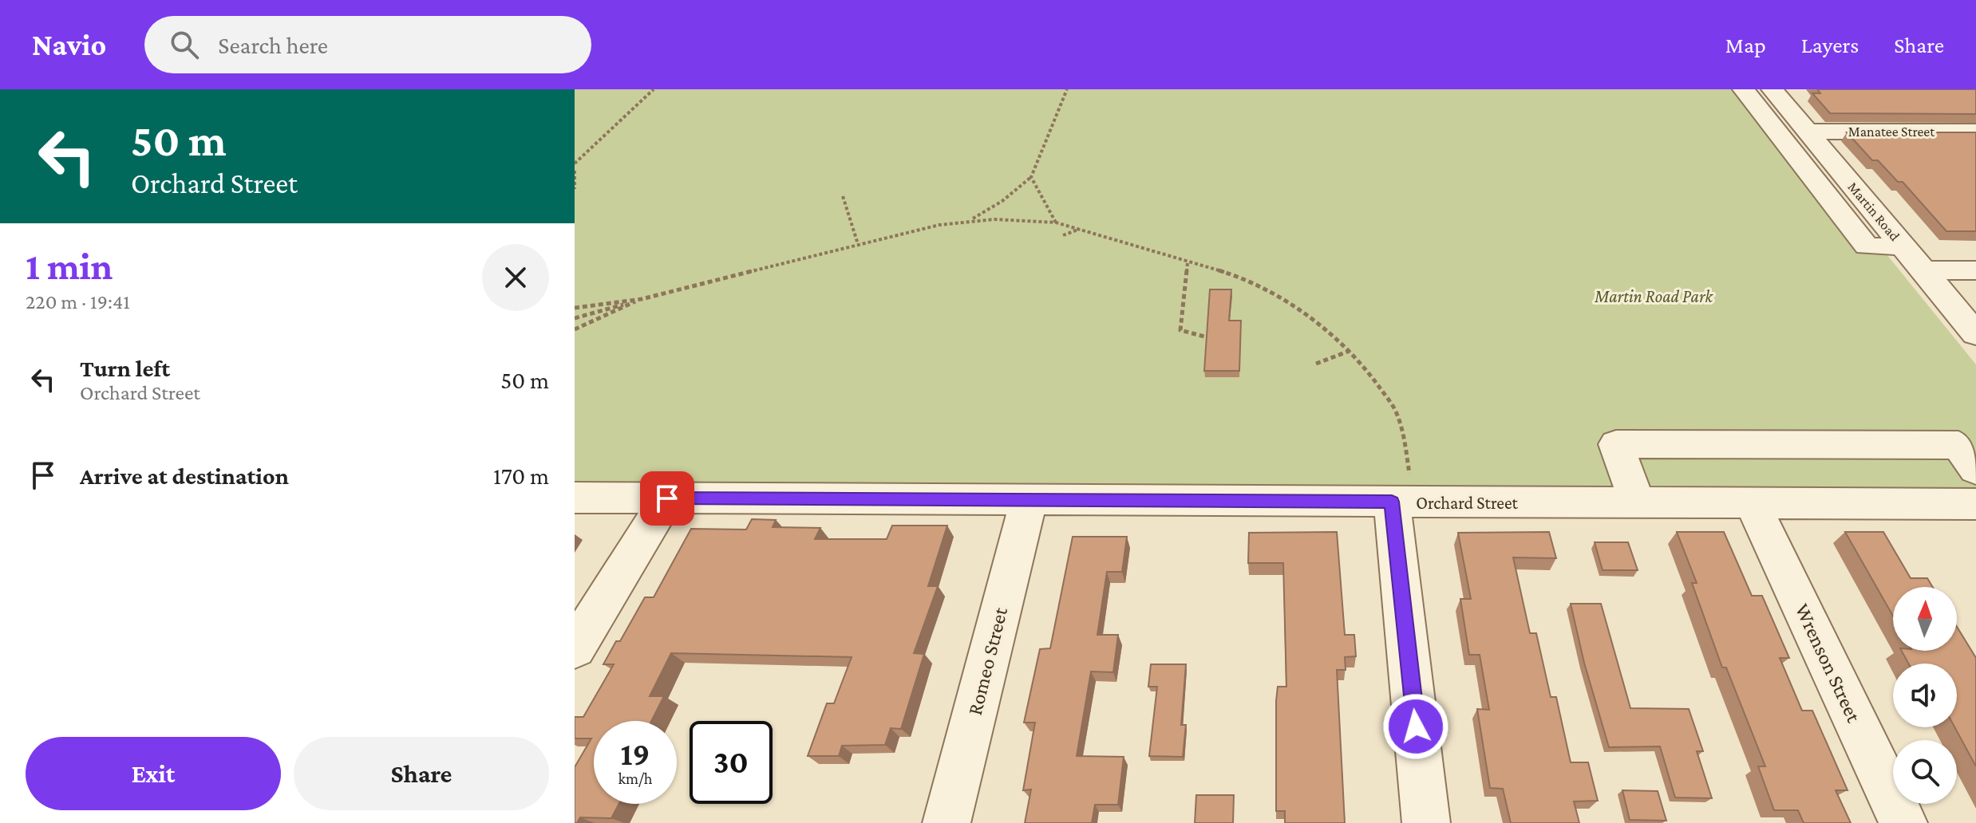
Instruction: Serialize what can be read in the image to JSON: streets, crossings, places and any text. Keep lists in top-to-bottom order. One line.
{"streets":{"street":["Manatee Street","Martin Road","Orchard Street","Romeo Street","Wrenson Street"]},"crossings":[["Manatee Street","Martin Road"],["Orchard Street","Romeo Street"],["Orchard Street","Wrenson Street"]],"parks":["Martin Road Park"],"north":"top","page":{"header":"Navio","search":"Search here","nav":["Map","Layers","Share"],"turn":["50 m","Orchard Street"],"heading":["1 min","220 m · 19:41"],"list":[{"name":"Turn left","note":"Orchard Street","value":"50 m"},{"name":"Arrive at destination","value":"170 m"}],"speed":"19 km/h","limit":"30","buttons":["Exit","Share"]}}
